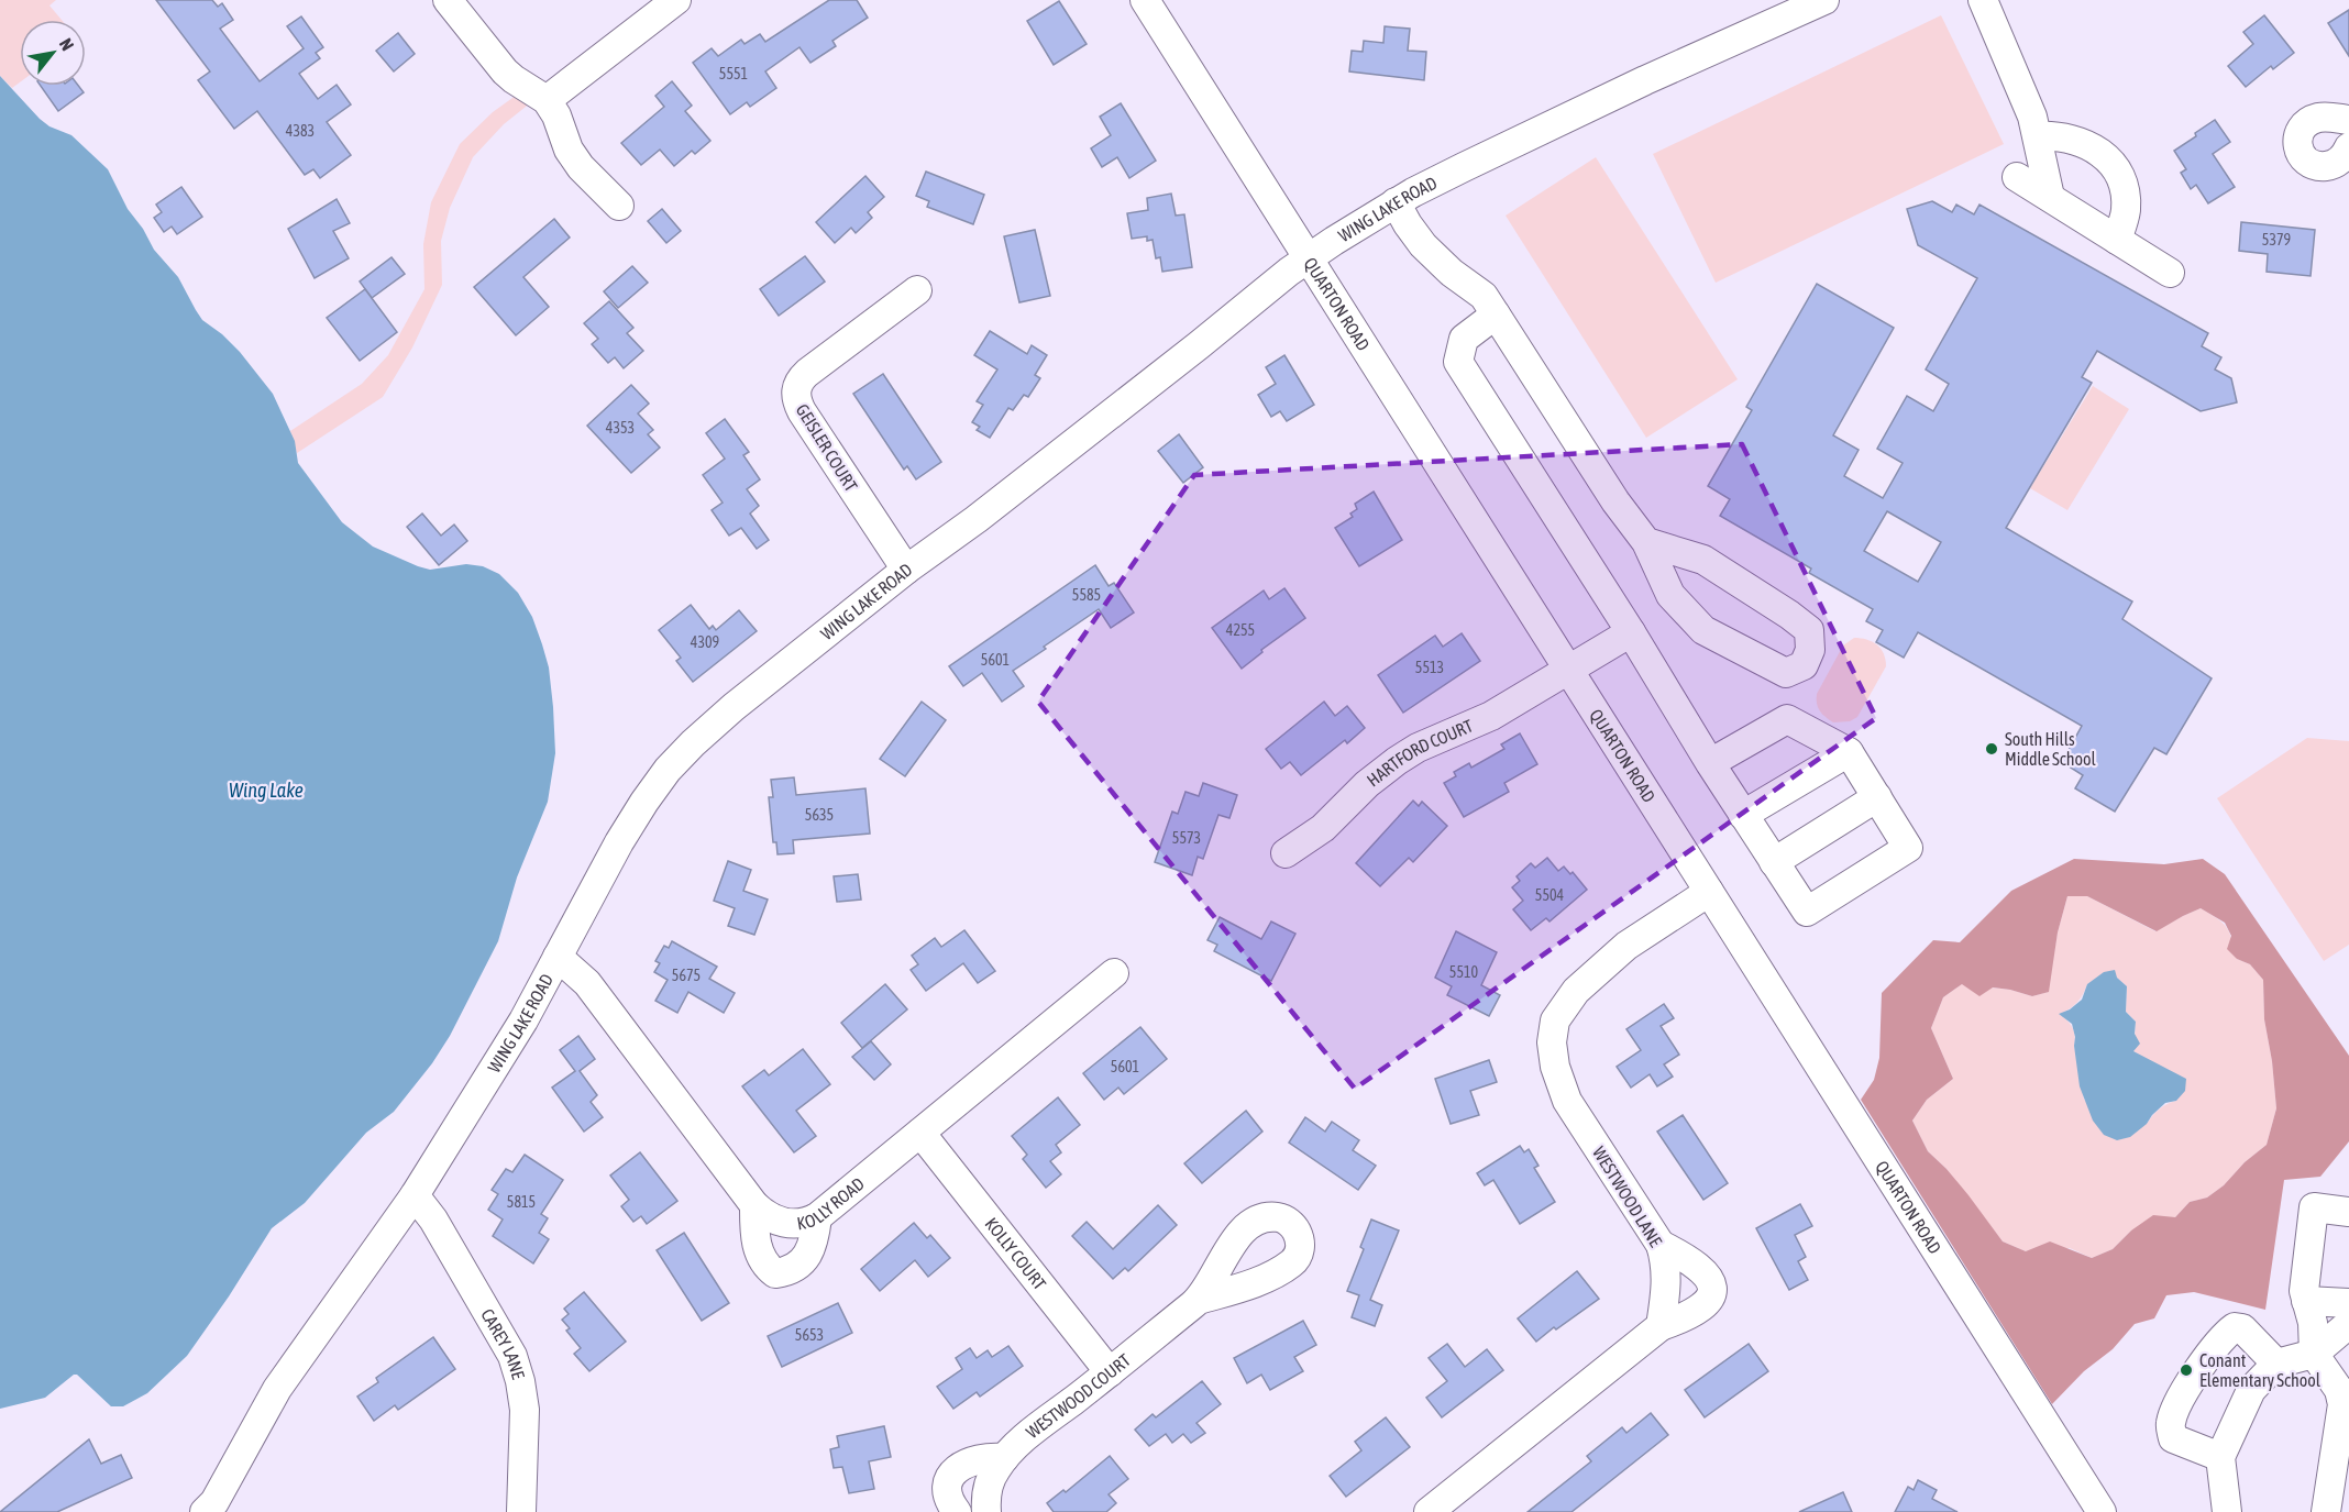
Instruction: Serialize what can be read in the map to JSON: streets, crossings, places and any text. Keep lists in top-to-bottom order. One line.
{"streets":{"street":["WING LAKE ROAD","QUARTON ROAD","GEISLER COURT","HARTFORD COURT","WESTWOOD LANE","KOLLY ROAD","KOLLY COURT","CAREY LANE","WESTWOOD COURT"]},"crossings":[["WING LAKE ROAD","QUARTON ROAD"],["WING LAKE ROAD","GEISLER COURT"],["WING LAKE ROAD","KOLLY ROAD"],["WING LAKE ROAD","CAREY LANE"],["QUARTON ROAD","HARTFORD COURT"],["QUARTON ROAD","WESTWOOD LANE"],["KOLLY ROAD","KOLLY COURT"],["KOLLY COURT","WESTWOOD COURT"]],"water":["Wing Lake"],"places":["South Hills Middle School","Conant Elementary School"],"house_numbers":["5551","4383","5379","4353","5585","4255","4309","5601","5513","5635","5573","5504","5510","5675","5601","5815","5653"],"north":"top right"}
